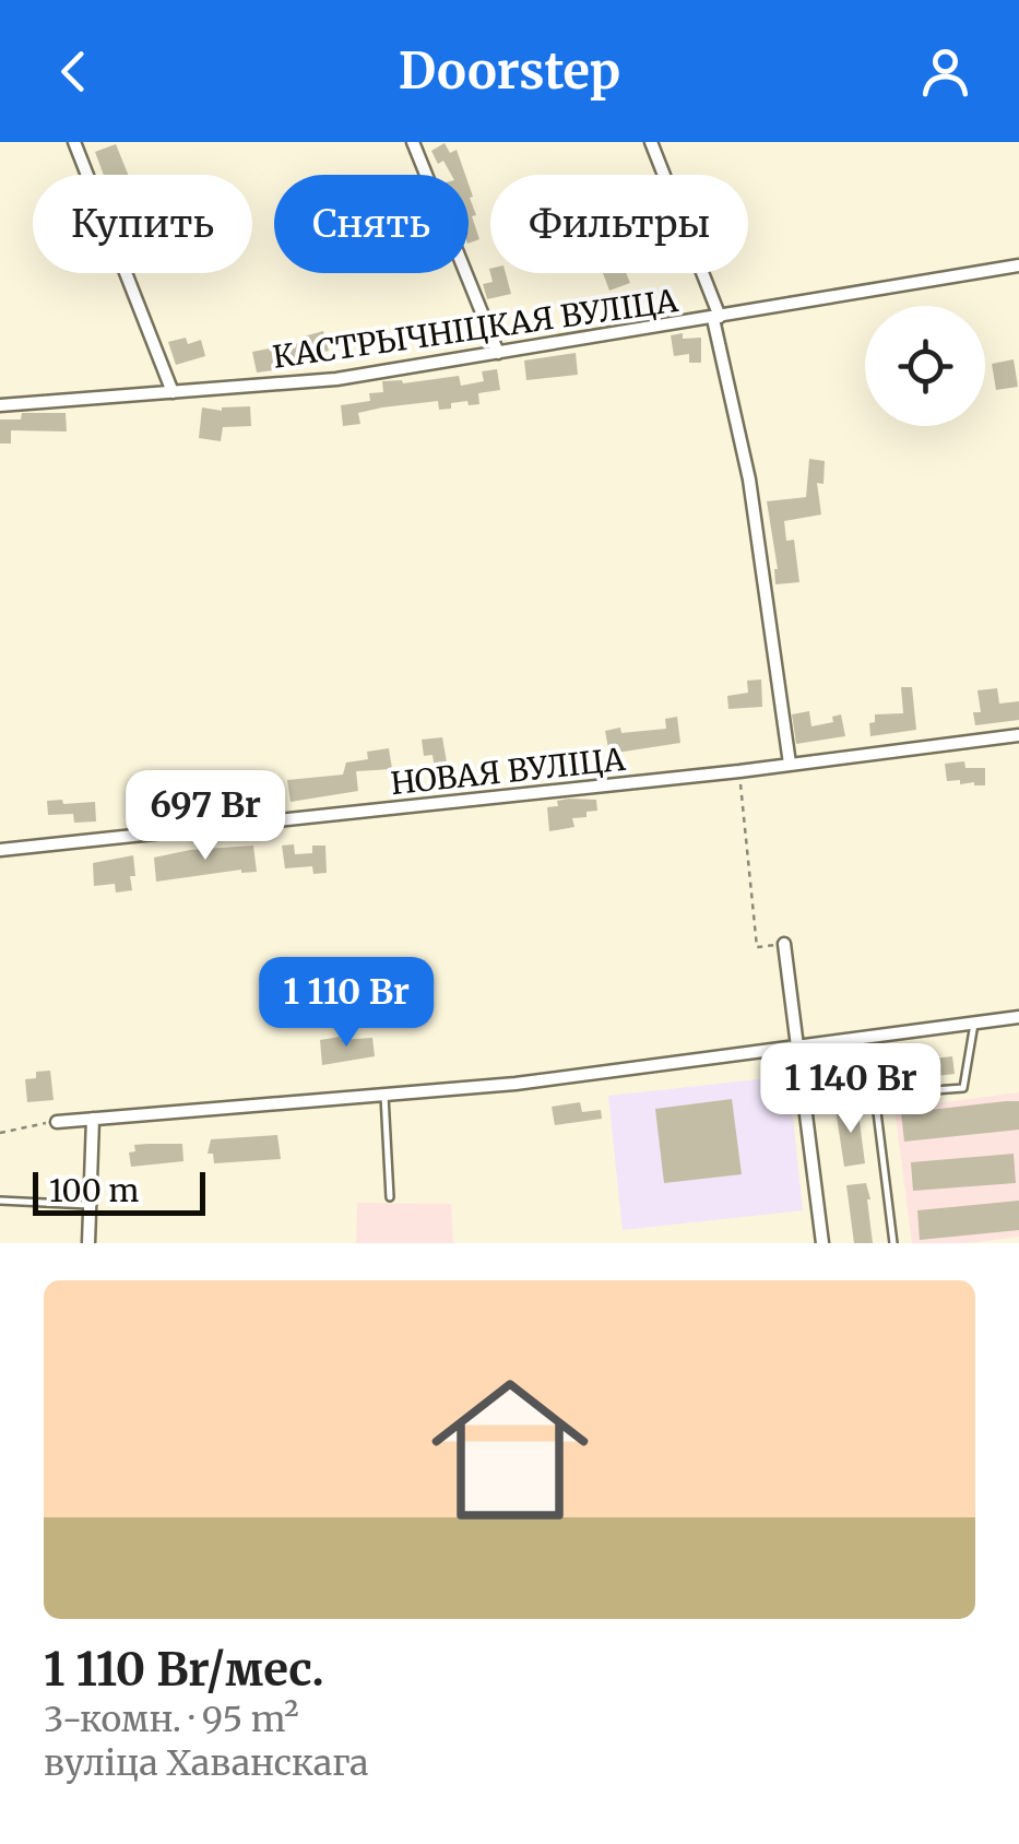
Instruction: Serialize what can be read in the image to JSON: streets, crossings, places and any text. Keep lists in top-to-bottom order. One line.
{"streets":{"street":["КАСТРЫЧНІЦКАЯ ВУЛІЦА","НОВАЯ ВУЛІЦА"]},"scale_bar":"100 m","page":{"header":"Doorstep","chip":["Купить","Снять","Фильтры"],"price":["697 Br","1 110 Br","1 140 Br"],"scale":"100 m","list":[{"name":"1 110 Br/мес.","note":"3-комн. · 95 m² · вуліца Хаванскага"}]}}
